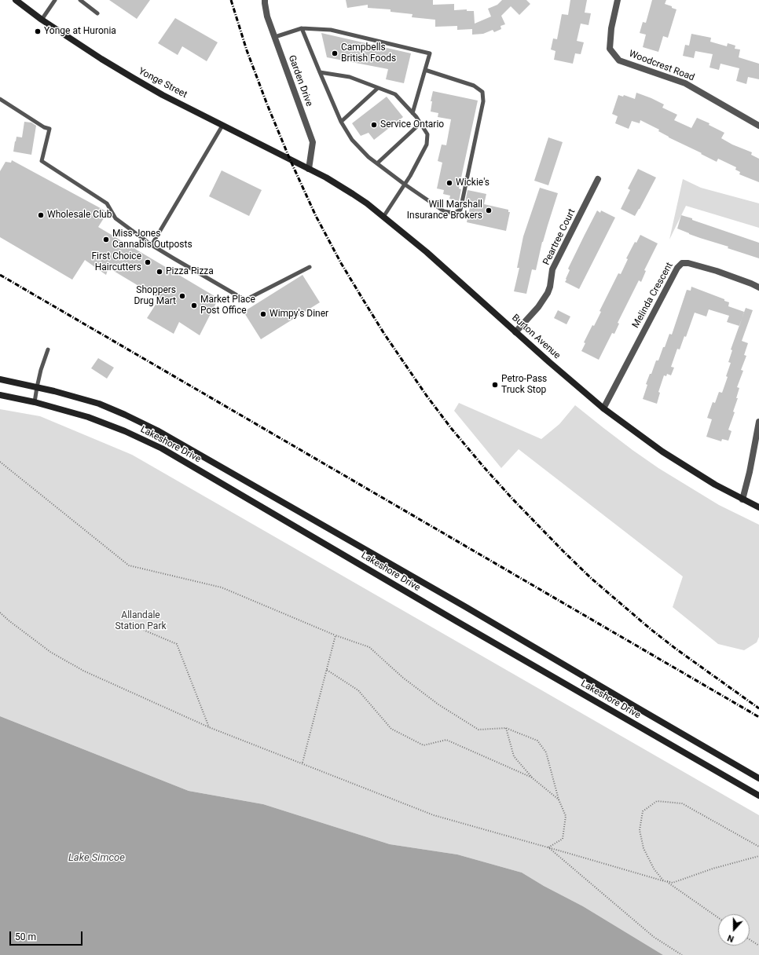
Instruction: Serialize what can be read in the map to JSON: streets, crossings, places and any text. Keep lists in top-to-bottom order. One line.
{"streets":{"main road":["Yonge Street","Burton Avenue","Lakeshore Drive"],"street":["Woodcrest Road","Garden Drive","Peartree Court","Melinda Crescent"]},"crossings":[["Garden Drive","Yonge Street"],["Garden Drive","Burton Avenue"],["Yonge Street","Burton Avenue"],["Peartree Court","Burton Avenue"],["Melinda Crescent","Burton Avenue"]],"water":["Lake Simcoe"],"parks":["Allandale Station Park"],"places":["Yonge at Huronia","Campbells British Foods","Service Ontario","Wickie's","Will Marshall Insurance Brokers","Wholesale Club","Miss Jones Cannabis Outposts","First Choice Haircutters","Pizza Pizza","Shoppers Drug Mart","Market Place Post Office","Wimpy's Diner","Petro-Pass Truck Stop"],"scale_bar":"50 m","north":"bottom"}
